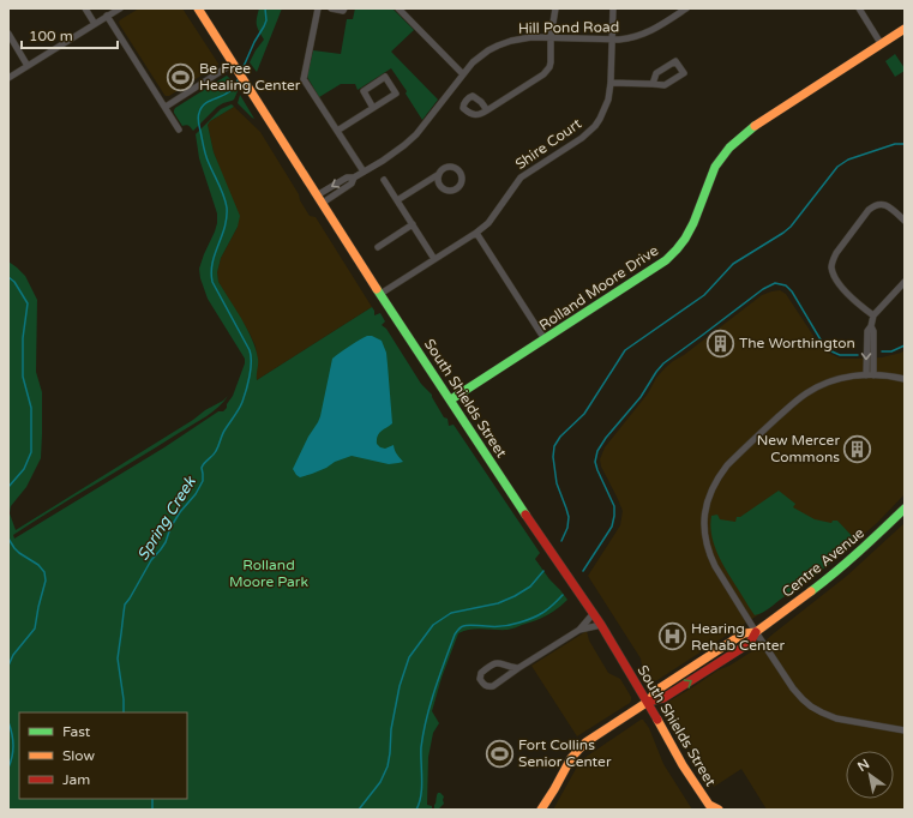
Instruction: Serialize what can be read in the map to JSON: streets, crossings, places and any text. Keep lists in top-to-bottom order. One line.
{"streets":{"street":["Hill Pond Road","Shire Court","Rolland Moore Drive","South Shields Street","Centre Avenue"]},"crossings":[["Hill Pond Road","Shire Court"],["Hill Pond Road","South Shields Street"],["Shire Court","South Shields Street"],["Rolland Moore Drive","South Shields Street"],["South Shields Street","Centre Avenue"]],"water":["Spring Creek"],"parks":["Rolland Moore Park"],"places":{"sports":["Be Free Healing Center","Fort Collins Senior Center"],"building":["The Worthington","New Mercer Commons"],"hospital":["Hearing Rehab Center"]},"legend":["Fast","Slow","Jam"],"scale_bar":"100 m","north":"top left"}
